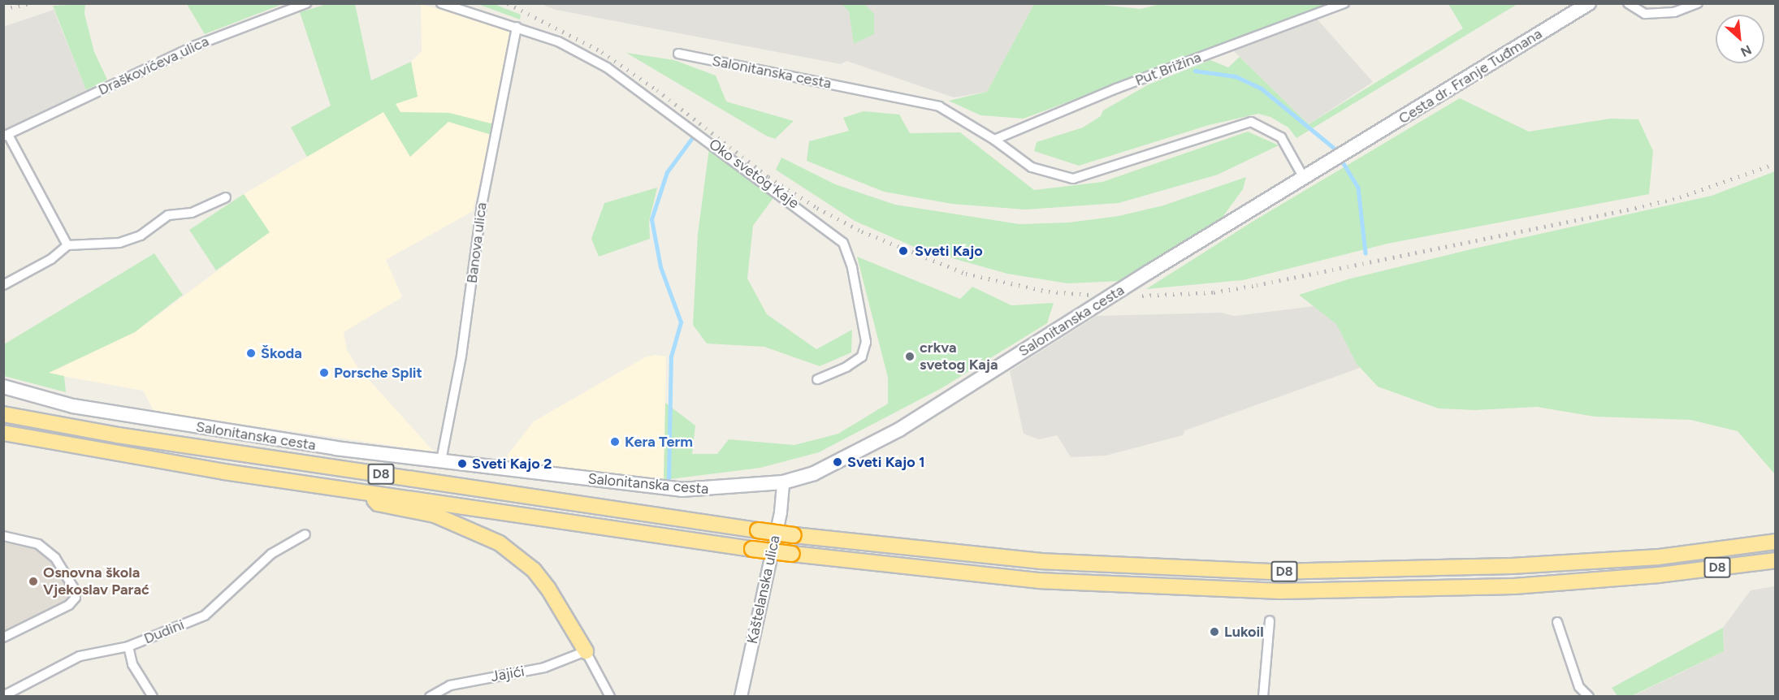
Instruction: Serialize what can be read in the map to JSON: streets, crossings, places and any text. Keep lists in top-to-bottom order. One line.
{"streets":{"highway":["D8"],"main road":["Salonitanska cesta","Cesta dr. Franje Tuđmana"],"street":["Draškovićeva ulica","Put Brižina","Oko svetog Kaje","Banova ulica","Kaštelanska ulica","Dudini","Jajići"]},"crossings":[["Put Brižina","Salonitanska cesta"],["Salonitanska cesta","Cesta dr. Franje Tuđmana"],["Salonitanska cesta","Banova ulica"],["Salonitanska cesta","Kaštelanska ulica"],["Oko svetog Kaje","Banova ulica"]],"places":["Sveti Kajo","Škoda","crkva svetog Kaja","Porsche Split","Kera Term","Sveti Kajo 1","Sveti Kajo 2","Osnovna škola Vjekoslav Parać","Lukoil"],"north":"bottom right"}
